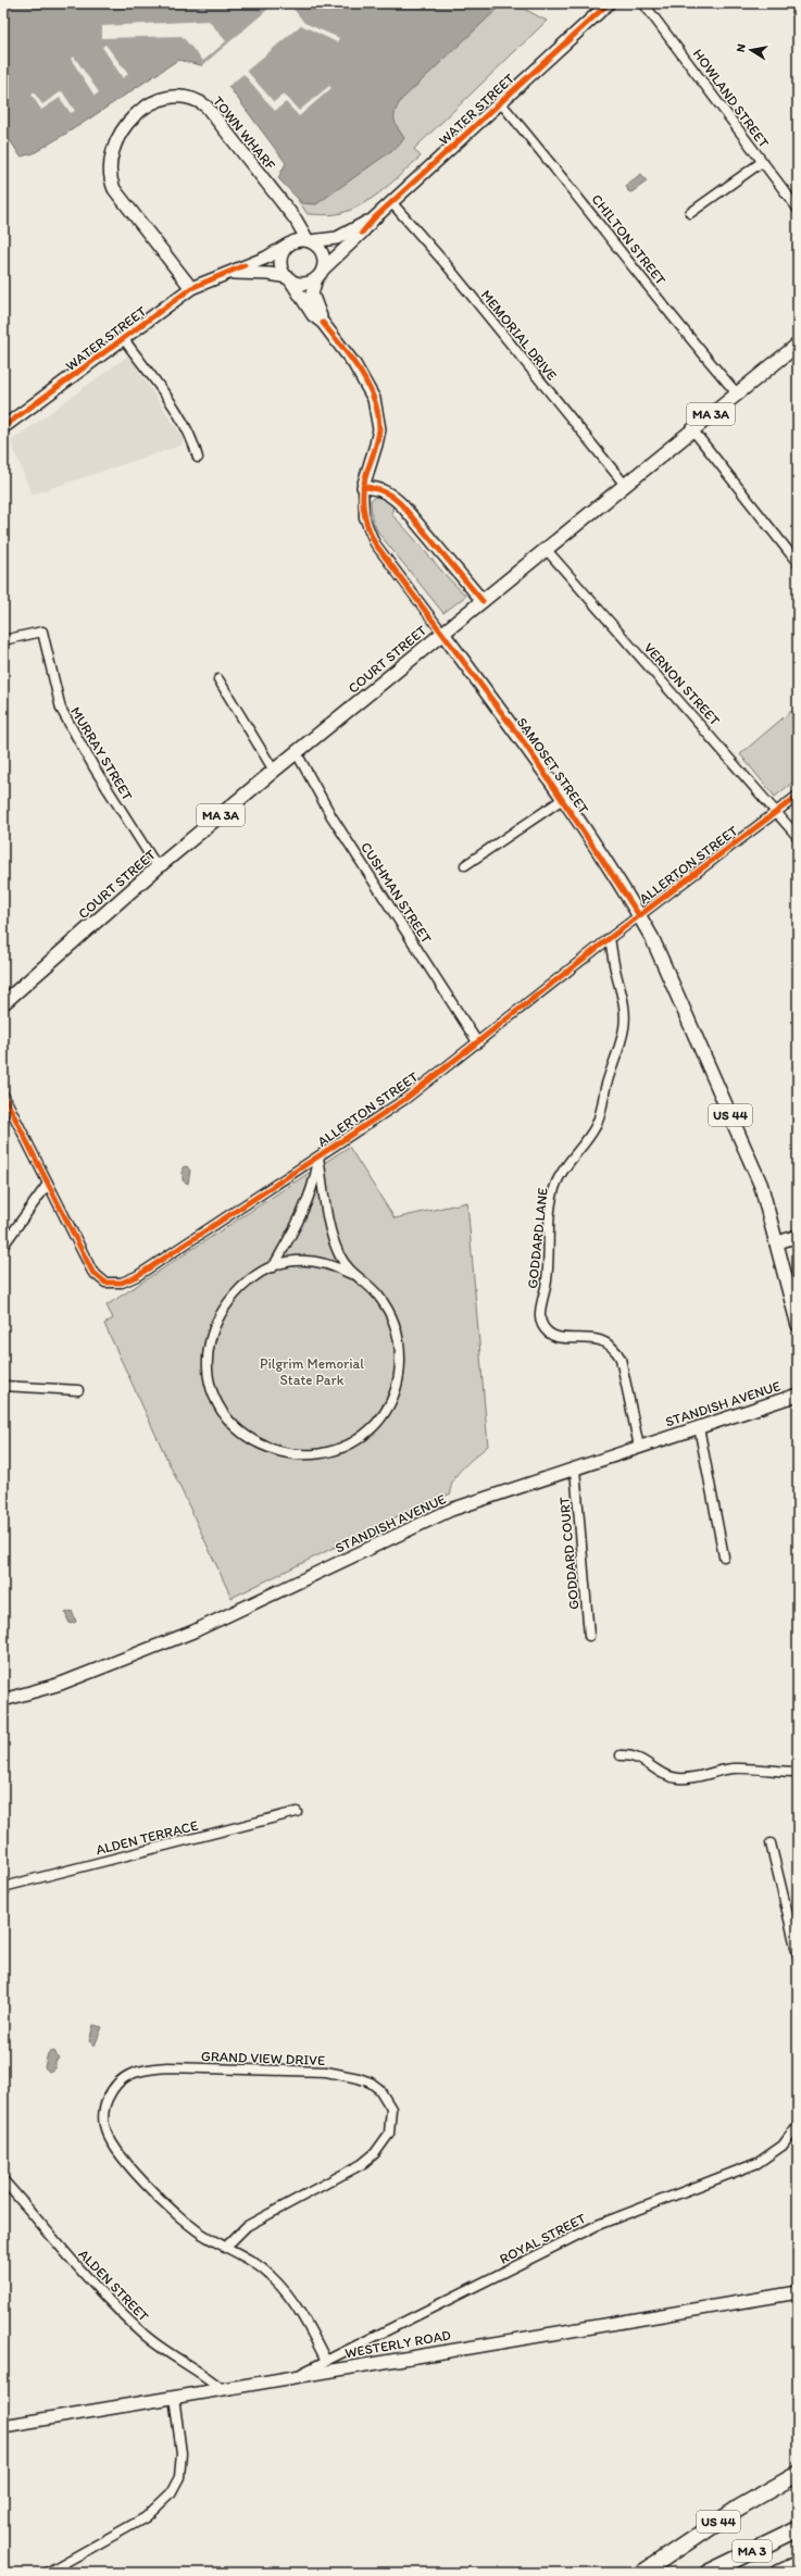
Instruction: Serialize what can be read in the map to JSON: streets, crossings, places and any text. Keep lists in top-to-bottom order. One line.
{"streets":{"highway":["US 44","MA 3"],"main road":["MA 3A","COURT STREET","SAMOSET STREET"],"street":["HOWLAND STREET","WATER STREET","TOWN WHARF","CHILTON STREET","MEMORIAL DRIVE","VERNON STREET","MURRAY STREET","ALLERTON STREET","CUSHMAN STREET","GODDARD LANE","STANDISH AVENUE","GODDARD COURT","ALDEN TERRACE","GRAND VIEW DRIVE","ROYAL STREET","ALDEN STREET","WESTERLY ROAD"]},"crossings":[["WATER STREET","TOWN WHARF"],["WATER STREET","CHILTON STREET"],["WATER STREET","MEMORIAL DRIVE"],["CHILTON STREET","COURT STREET"],["MEMORIAL DRIVE","COURT STREET"],["COURT STREET","VERNON STREET"],["COURT STREET","MURRAY STREET"],["COURT STREET","SAMOSET STREET"],["COURT STREET","CUSHMAN STREET"],["VERNON STREET","ALLERTON STREET"],["SAMOSET STREET","ALLERTON STREET"],["ALLERTON STREET","CUSHMAN STREET"],["ALLERTON STREET","GODDARD LANE"],["GODDARD LANE","STANDISH AVENUE"],["STANDISH AVENUE","GODDARD COURT"],["GRAND VIEW DRIVE","ROYAL STREET"],["ROYAL STREET","WESTERLY ROAD"],["ALDEN STREET","WESTERLY ROAD"]],"parks":["Pilgrim Memorial State Park"],"north":"left"}
